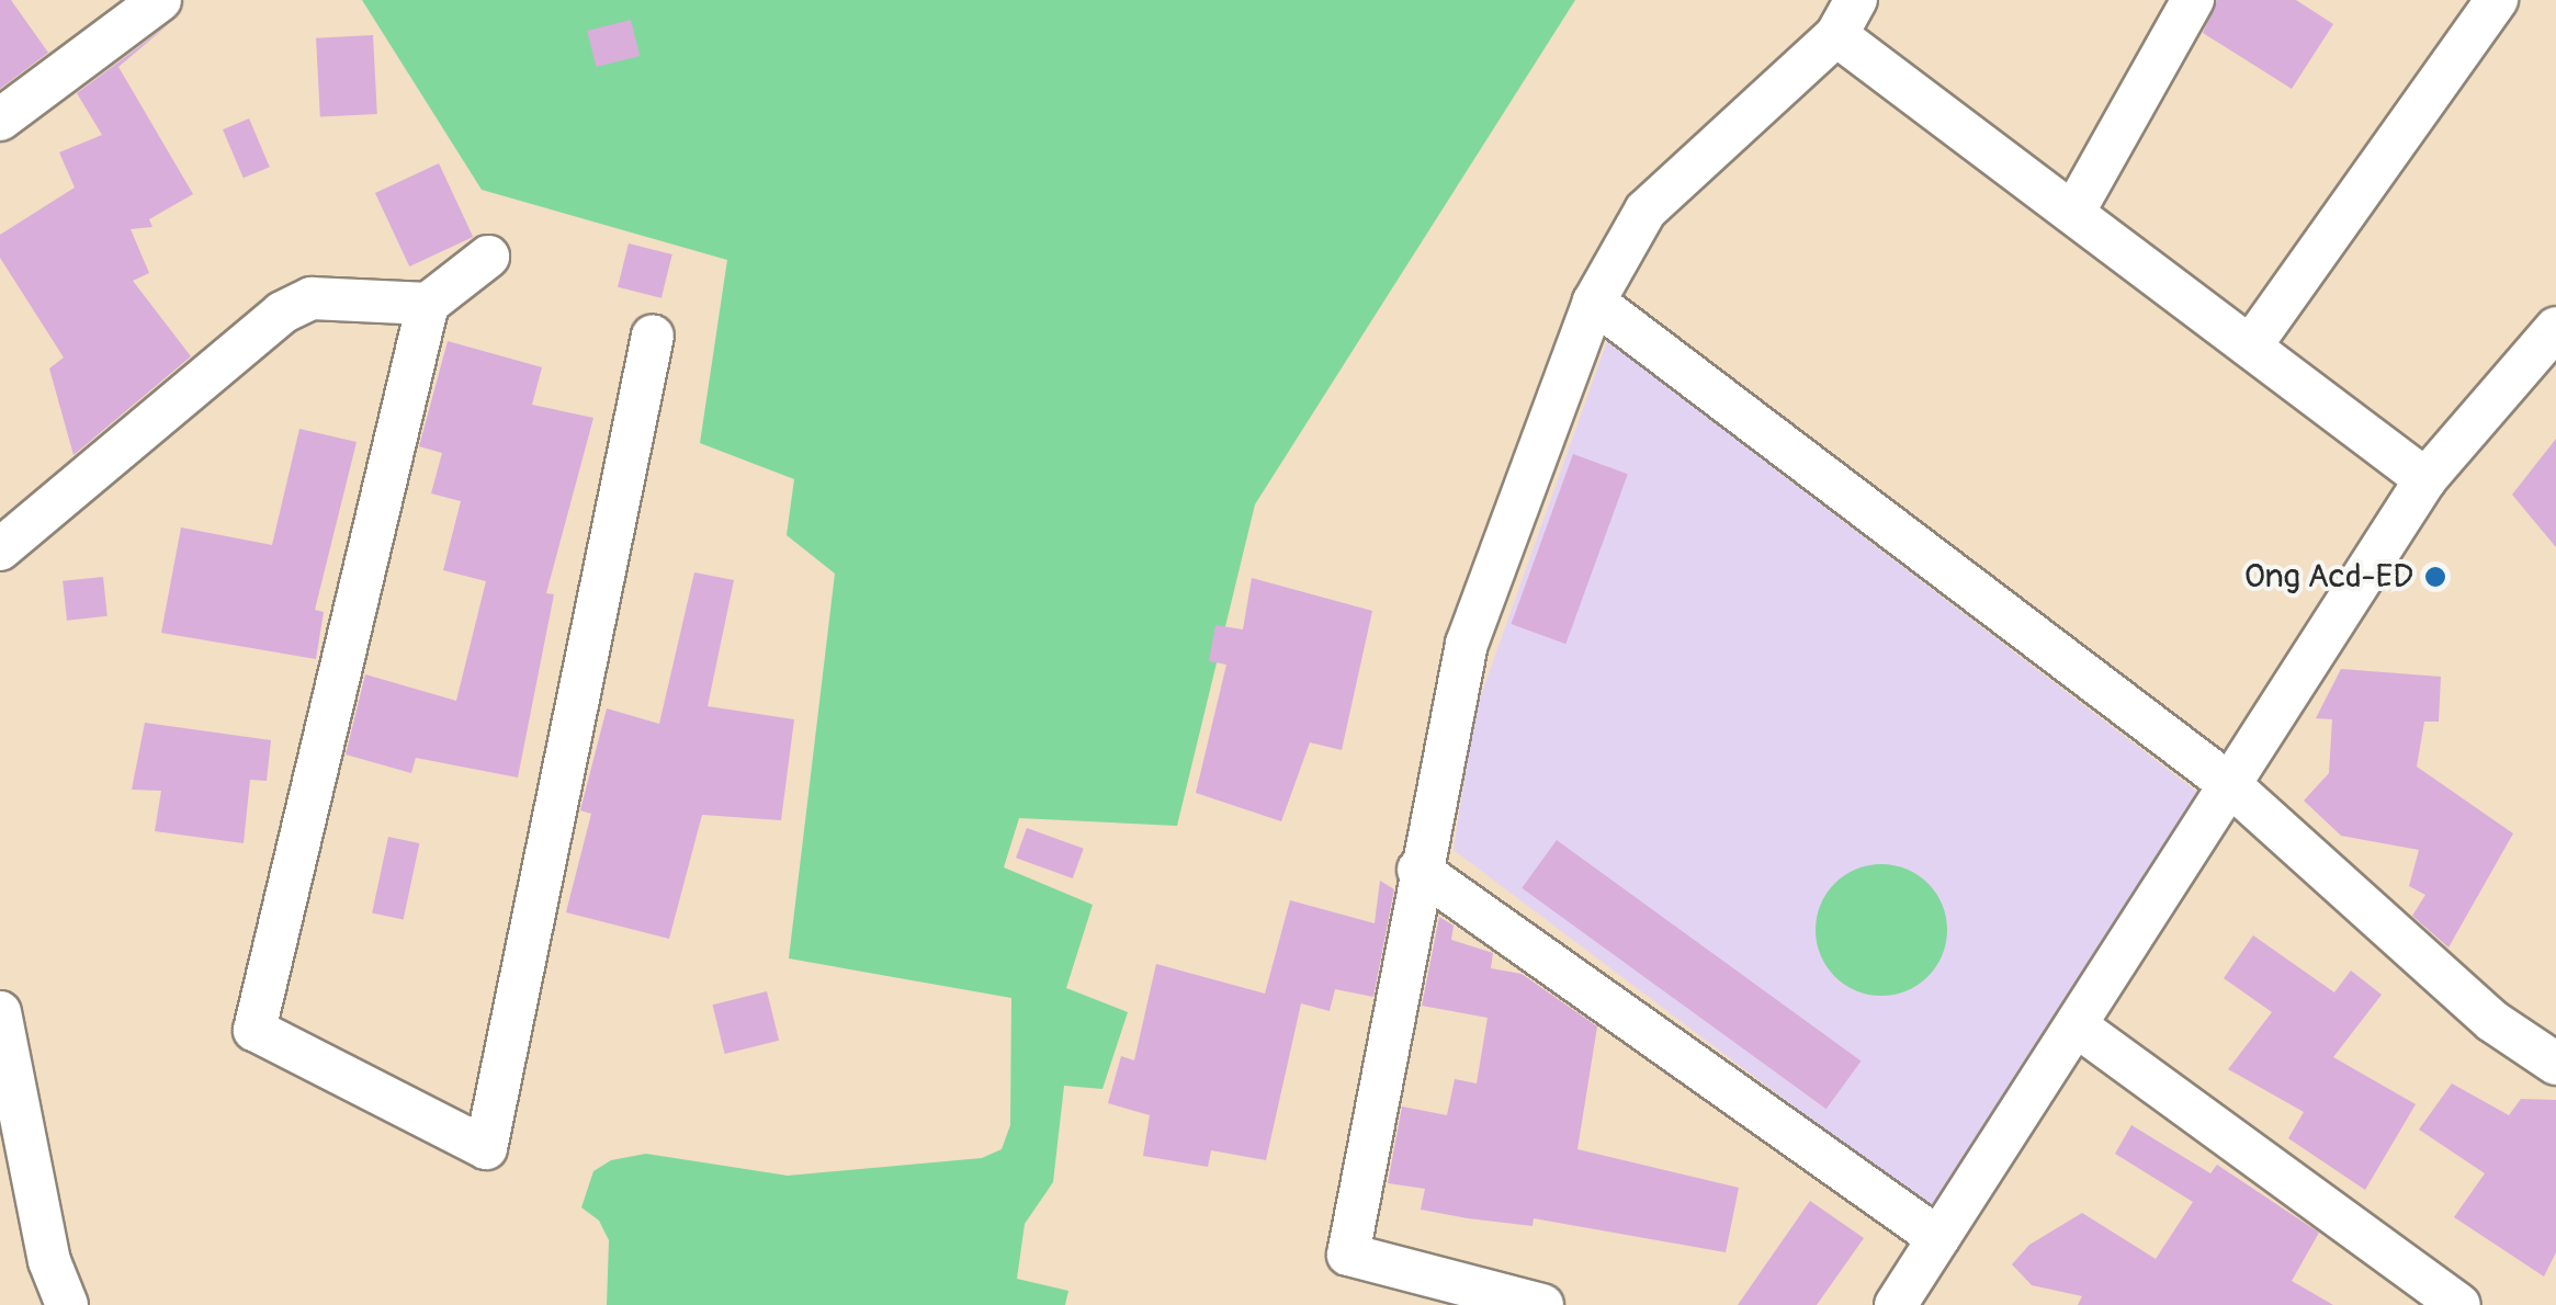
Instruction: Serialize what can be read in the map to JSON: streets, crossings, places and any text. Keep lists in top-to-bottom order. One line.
{"places":["Ong Acd-ED"]}
